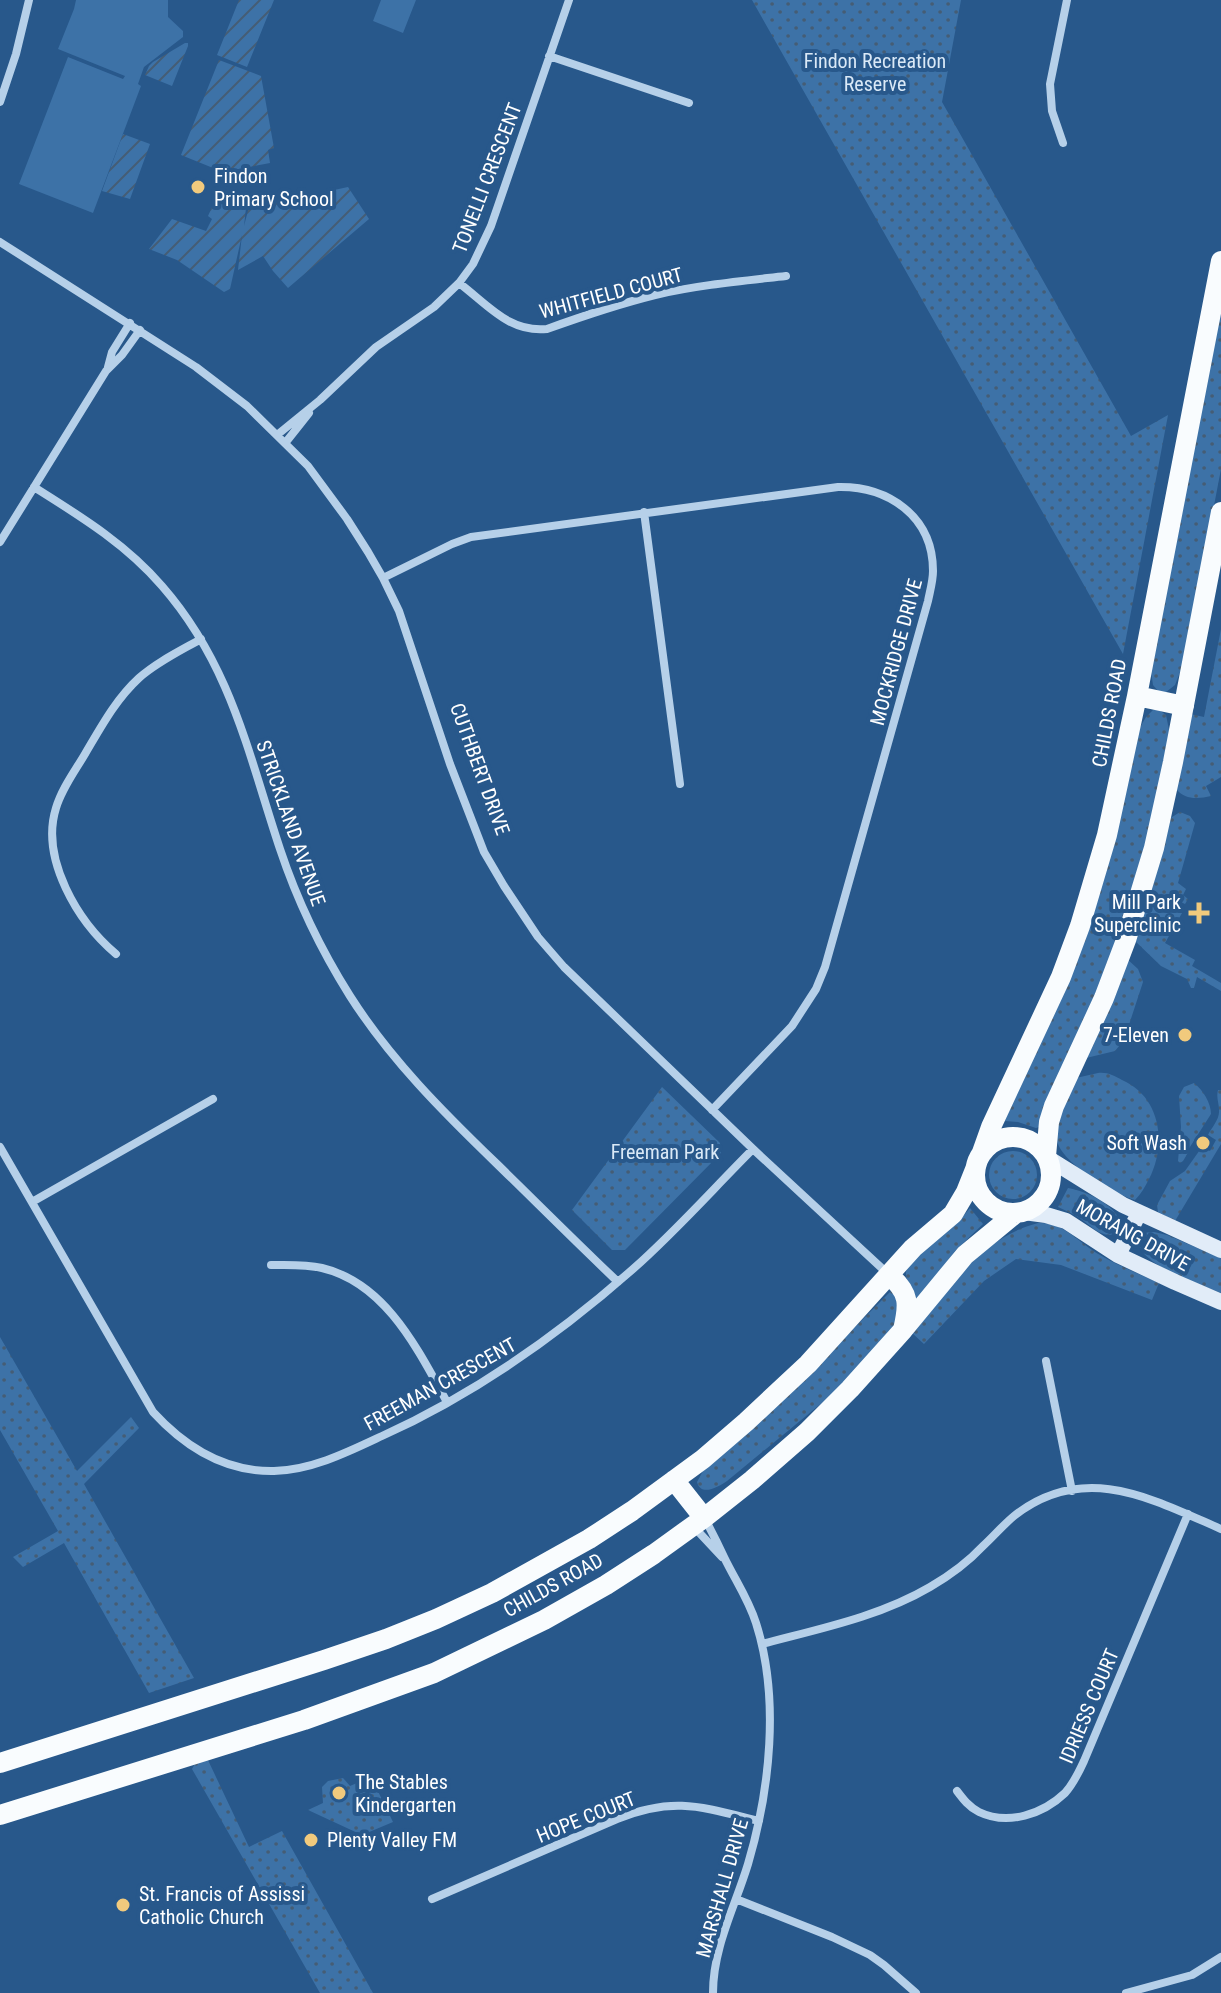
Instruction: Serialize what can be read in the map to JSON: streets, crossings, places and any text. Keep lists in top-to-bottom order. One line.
{"streets":{"main road":["CHILDS ROAD","CUTHBERT DRIVE","MORANG DRIVE"],"street":["TONELLI CRESCENT","WHITFIELD COURT","MOCKRIDGE DRIVE","STRICKLAND AVENUE","FREEMAN CRESCENT","IDRIESS COURT","HOPE COURT","MARSHALL DRIVE"]},"crossings":[["TONELLI CRESCENT","WHITFIELD COURT"],["TONELLI CRESCENT","CUTHBERT DRIVE"],["MOCKRIDGE DRIVE","CUTHBERT DRIVE"],["CHILDS ROAD","CUTHBERT DRIVE"],["CHILDS ROAD","MORANG DRIVE"],["CHILDS ROAD","MARSHALL DRIVE"],["CUTHBERT DRIVE","FREEMAN CRESCENT"],["STRICKLAND AVENUE","FREEMAN CRESCENT"],["HOPE COURT","MARSHALL DRIVE"]],"parks":["Findon Recreation Reserve","Freeman Park"],"places":{"other":["Findon Primary School","7-Eleven","Soft Wash","The Stables Kindergarten","Plenty Valley FM","St. Francis of Assissi Catholic Church"],"health":["Mill Park Superclinic"]}}
